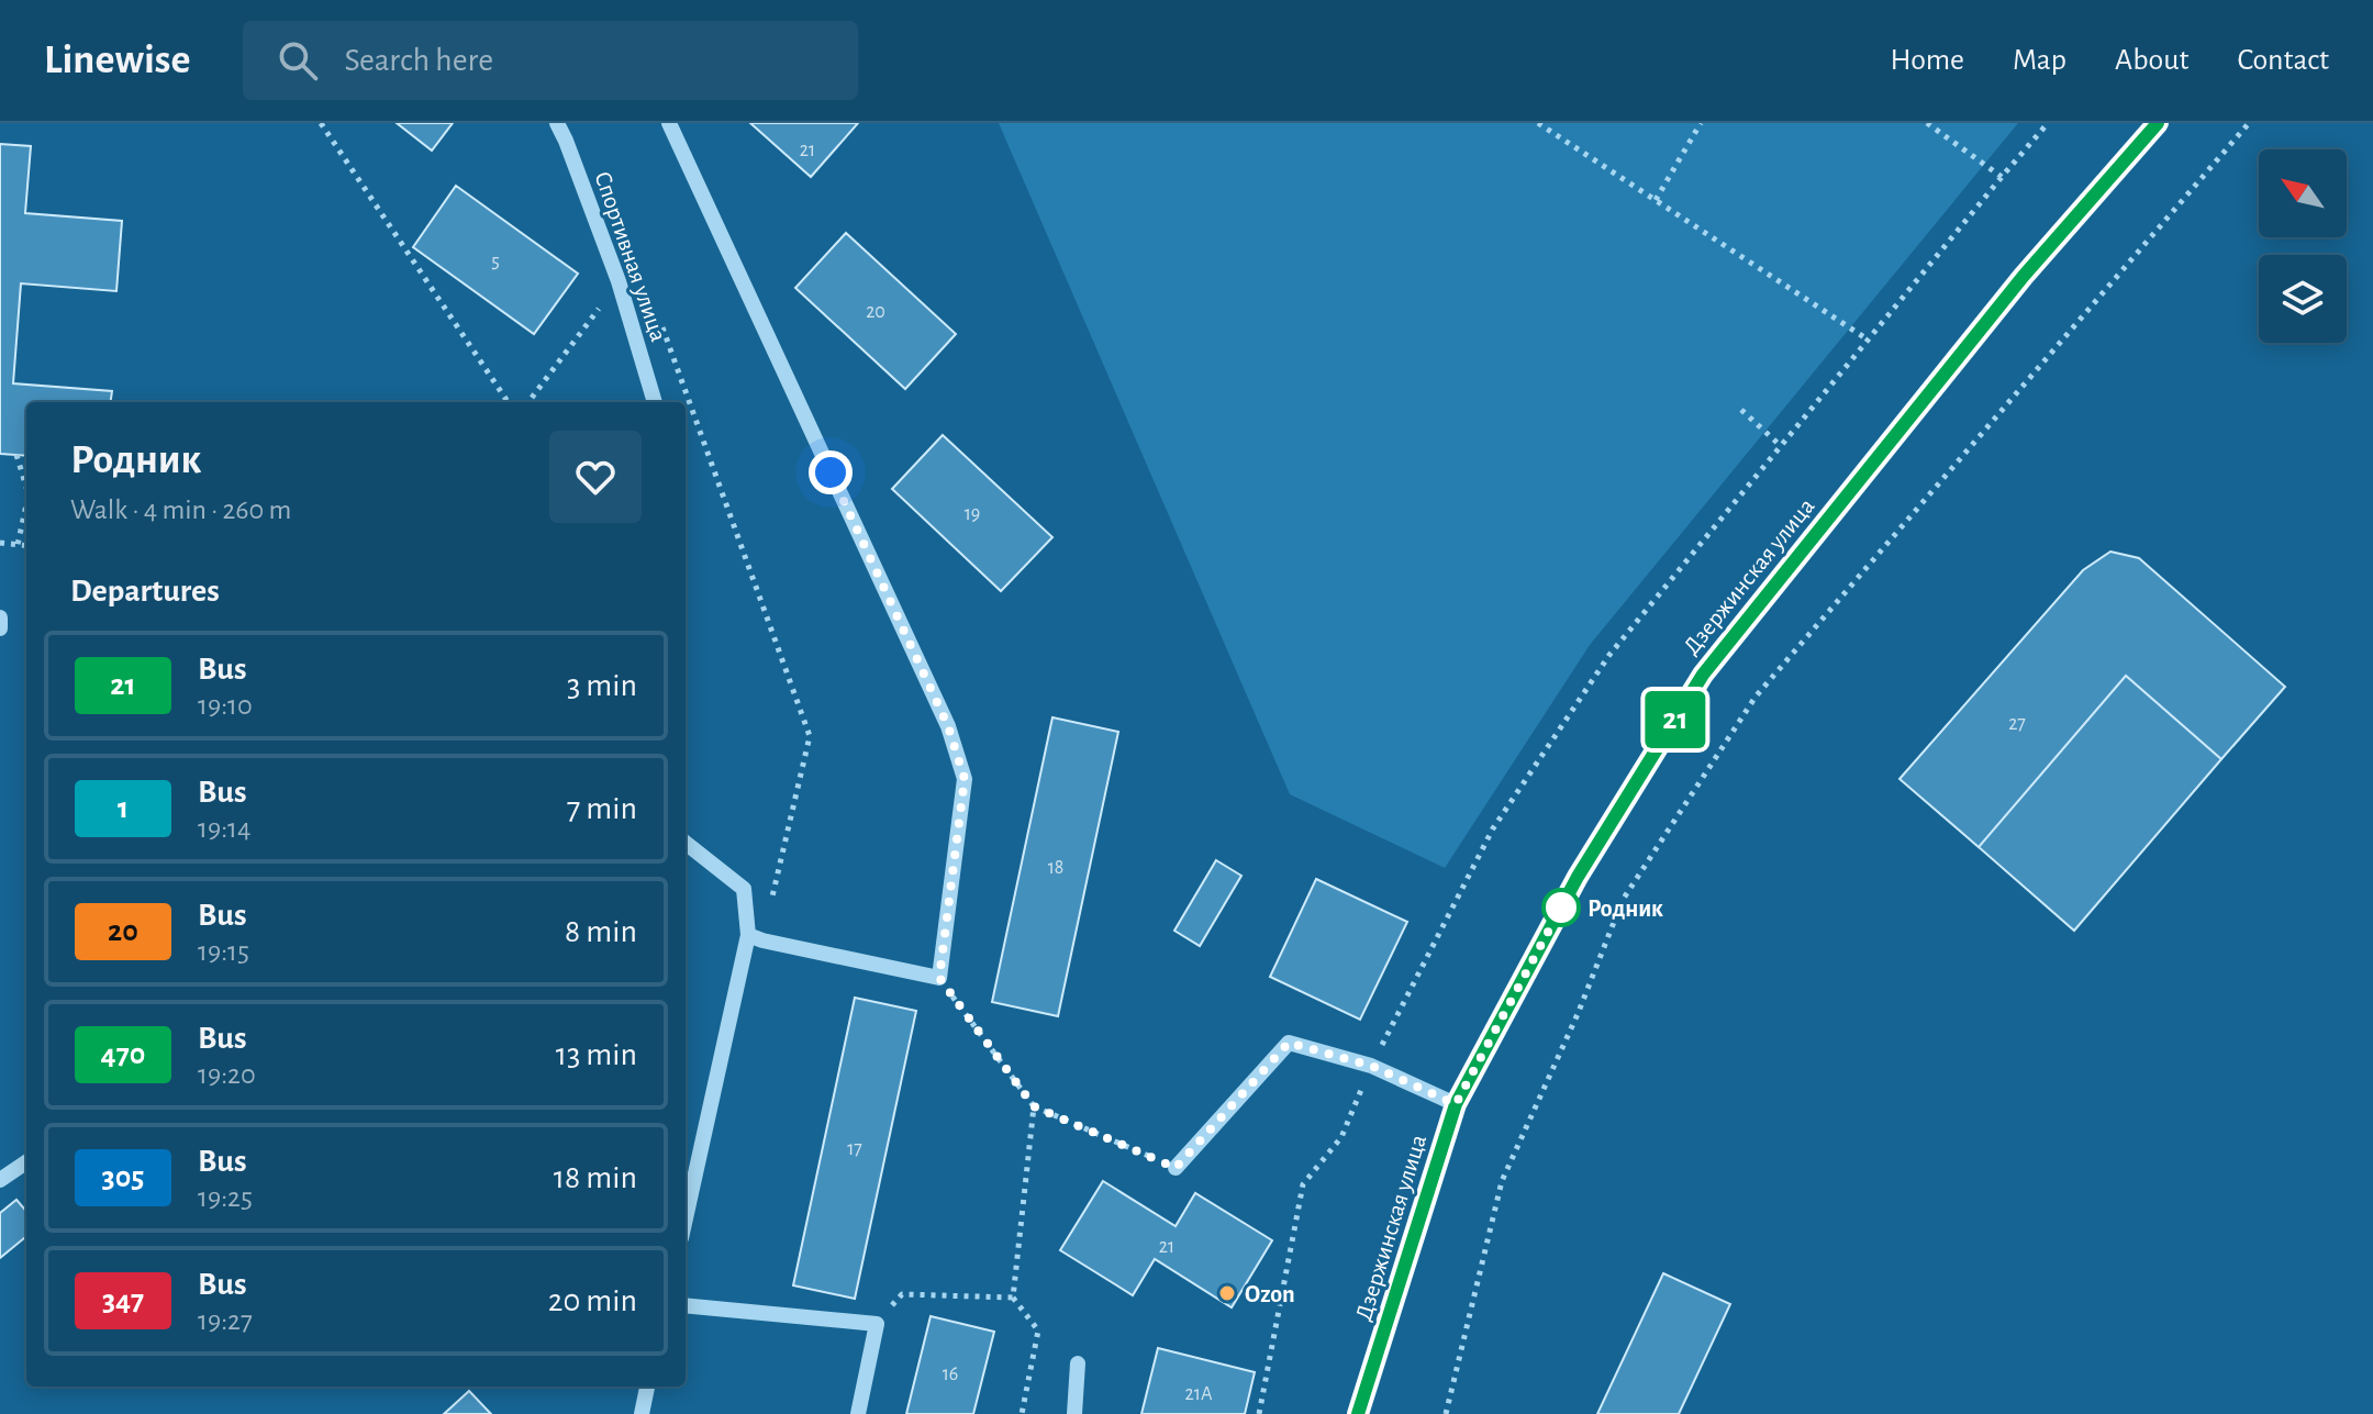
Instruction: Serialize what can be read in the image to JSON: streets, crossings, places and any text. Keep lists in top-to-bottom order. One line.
{"streets":{"main road":["Дзержинская улица"],"street":["Спортивная улица"]},"places":["Родник","Ozon"],"lines":["bus line 21"],"house_numbers":["21","5","20","19","27","18","17","21","16","21А"],"north":"top left","page":{"header":"Linewise","search":"Search here","nav":["Home","Map","About","Contact"],"on_map":"21","heading":[["Родник","Walk · 4 min · 260 m"],"Departures"],"list":[{"mark":"21","name":"Bus","note":"19:10","value":"3 min"},{"mark":"1","name":"Bus","note":"19:14","value":"7 min"},{"mark":"20","name":"Bus","note":"19:15","value":"8 min"},{"mark":"470","name":"Bus","note":"19:20","value":"13 min"},{"mark":"305","name":"Bus","note":"19:25","value":"18 min"},{"mark":"347","name":"Bus","note":"19:27","value":"20 min"}]}}
